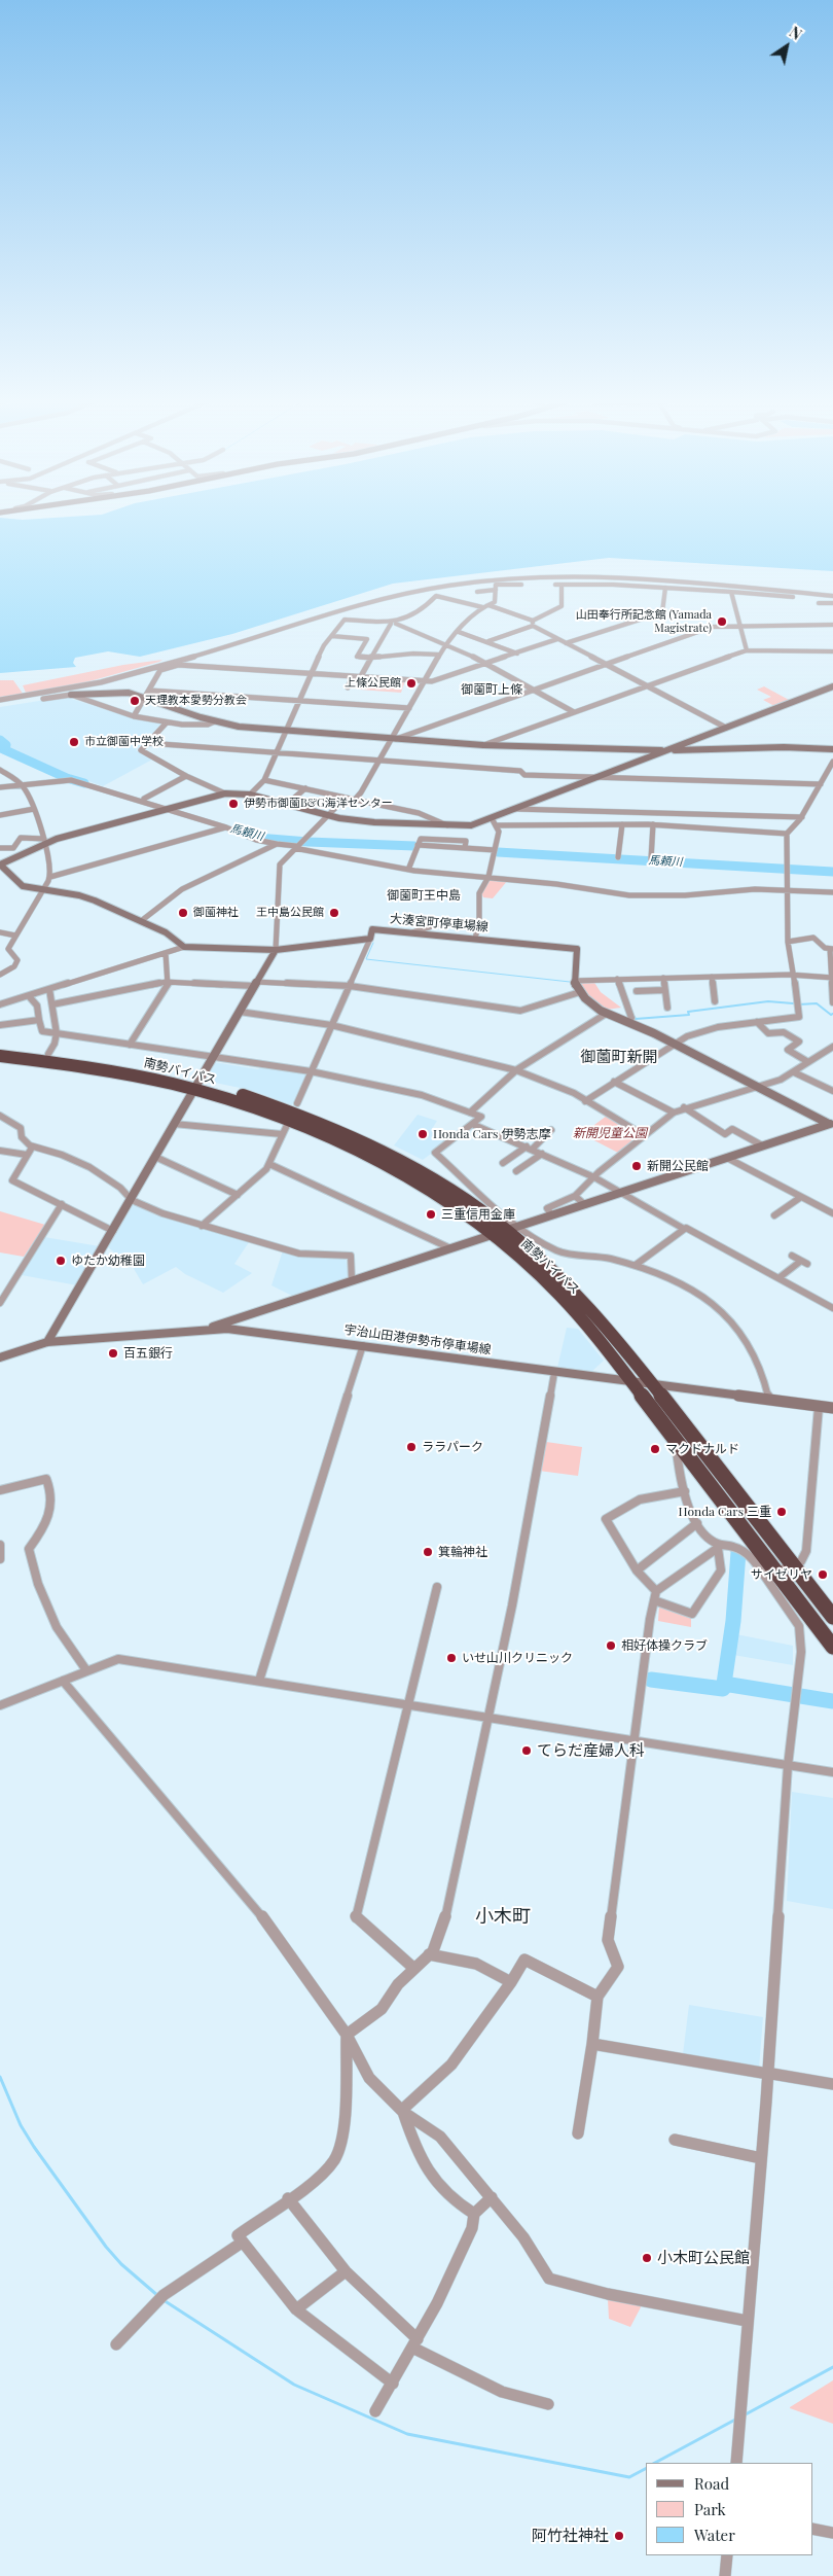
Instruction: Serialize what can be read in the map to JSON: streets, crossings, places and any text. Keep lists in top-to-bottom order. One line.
{"streets":{"highway":["南勢バイパス"],"main road":["大湊宮町停車場線","宇治山田港伊勢市停車場線"]},"crossings":[["南勢バイパス","宇治山田港伊勢市停車場線"]],"districts":["御薗町上條","御薗町王中島","御薗町新開","小木町"],"water":["馬頼川"],"parks":["新開児童公園"],"places":["山田奉行所記念館 (Yamada Magistrate)","上條公民館","天理教本愛勢分教会","市立御薗中学校","伊勢市御薗B&G海洋センター","御薗神社","王中島公民館","Honda Cars 伊勢志摩","新開公民館","三重信用金庫","ゆたか幼稚園","百五銀行","ララパーク","マクドナルド","Honda Cars 三重","箕輪神社","サイゼリヤ","相好体操クラブ","いせ山川クリニック","てらだ産婦人科","小木町公民館","阿竹社神社"],"legend":["Road","Park","Water"],"north":"top right"}
